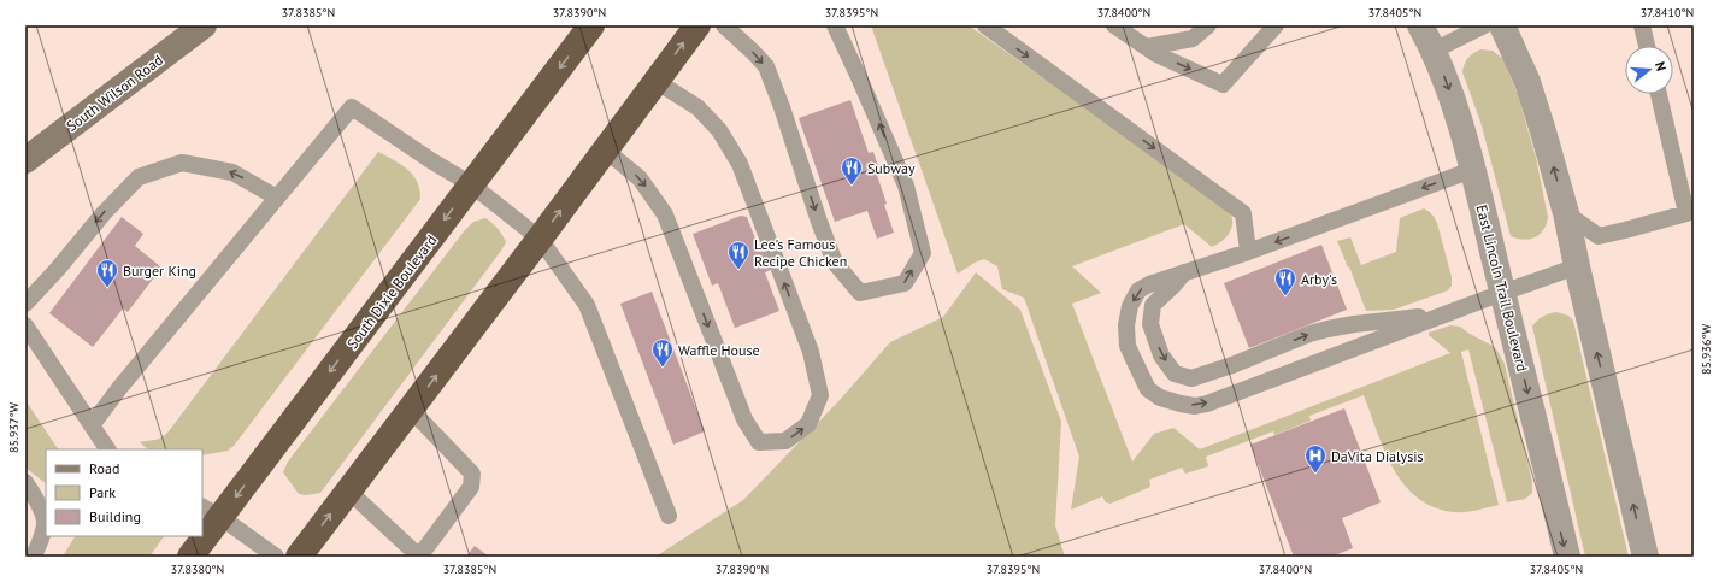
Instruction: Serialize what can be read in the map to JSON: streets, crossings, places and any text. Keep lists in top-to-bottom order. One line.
{"streets":{"highway":["South Dixie Boulevard"],"main road":["South Wilson Road"],"street":["East Lincoln Trail Boulevard"]},"places":{"restaurant":["Subway","Lee's Famous Recipe Chicken","Burger King","Arby's","Waffle House"],"hospital":["DaVita Dialysis"]},"legend":["Road","Park","Building"],"north":"right","coordinates":["37.8385°N","37.8390°N","37.8395°N","37.8400°N","37.8405°N","37.8410°N","85.936°W","85.937°W","37.8380°N"]}
